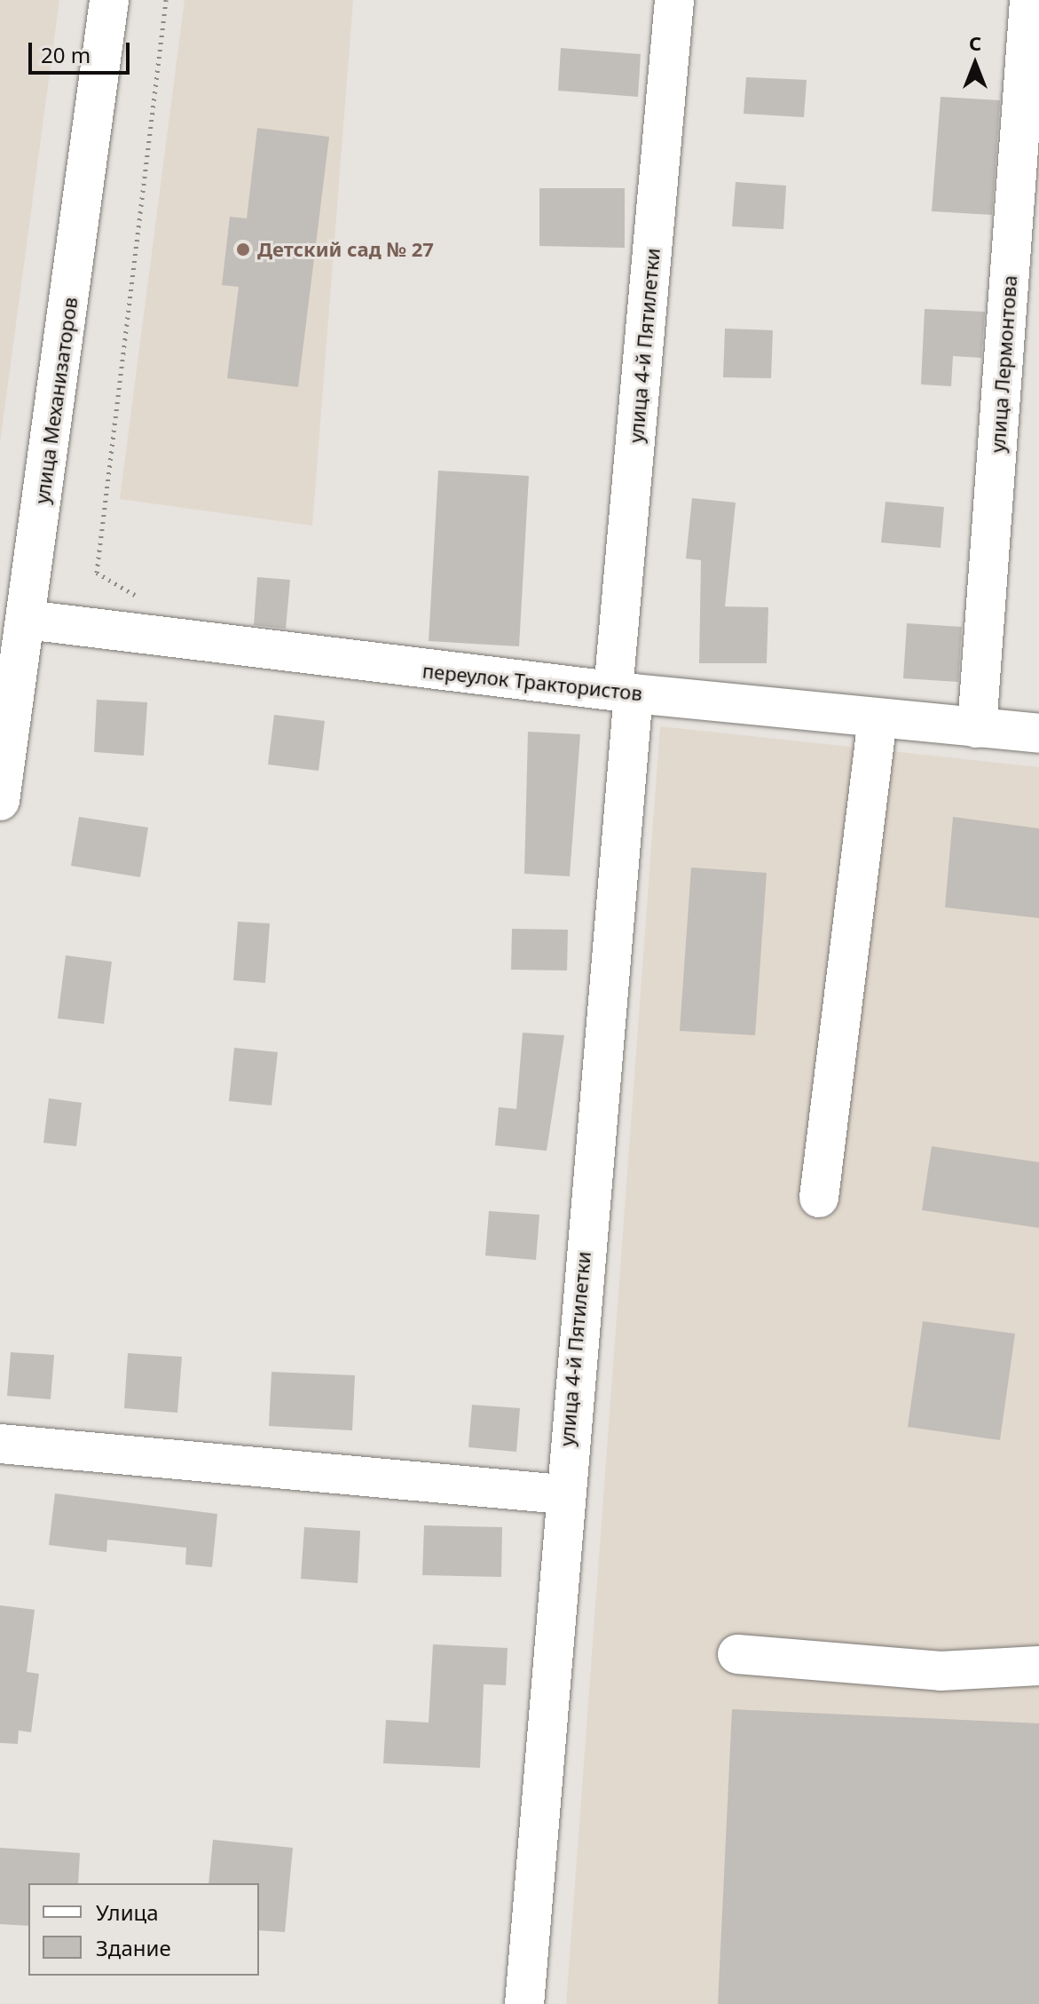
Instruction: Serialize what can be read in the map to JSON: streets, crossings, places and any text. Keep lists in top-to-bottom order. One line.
{"streets":{"street":["улица 4-й Пятилетки","улица Лермонтова","улица Механизаторов","переулок Трактористов"]},"crossings":[["улица 4-й Пятилетки","переулок Трактористов"],["улица Лермонтова","переулок Трактористов"],["улица Механизаторов","переулок Трактористов"]],"places":["Детский сад № 27"],"legend":["Улица","Здание"],"scale_bar":"20 m","north":"top"}
